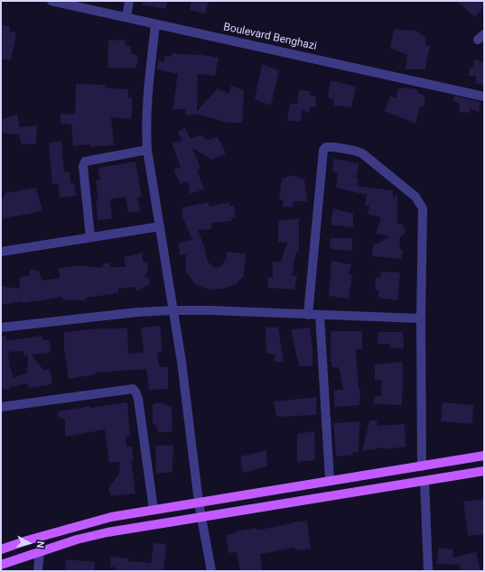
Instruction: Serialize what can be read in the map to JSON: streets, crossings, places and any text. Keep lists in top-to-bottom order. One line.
{"streets":{"street":["Boulevard Benghazi"]},"north":"right"}
